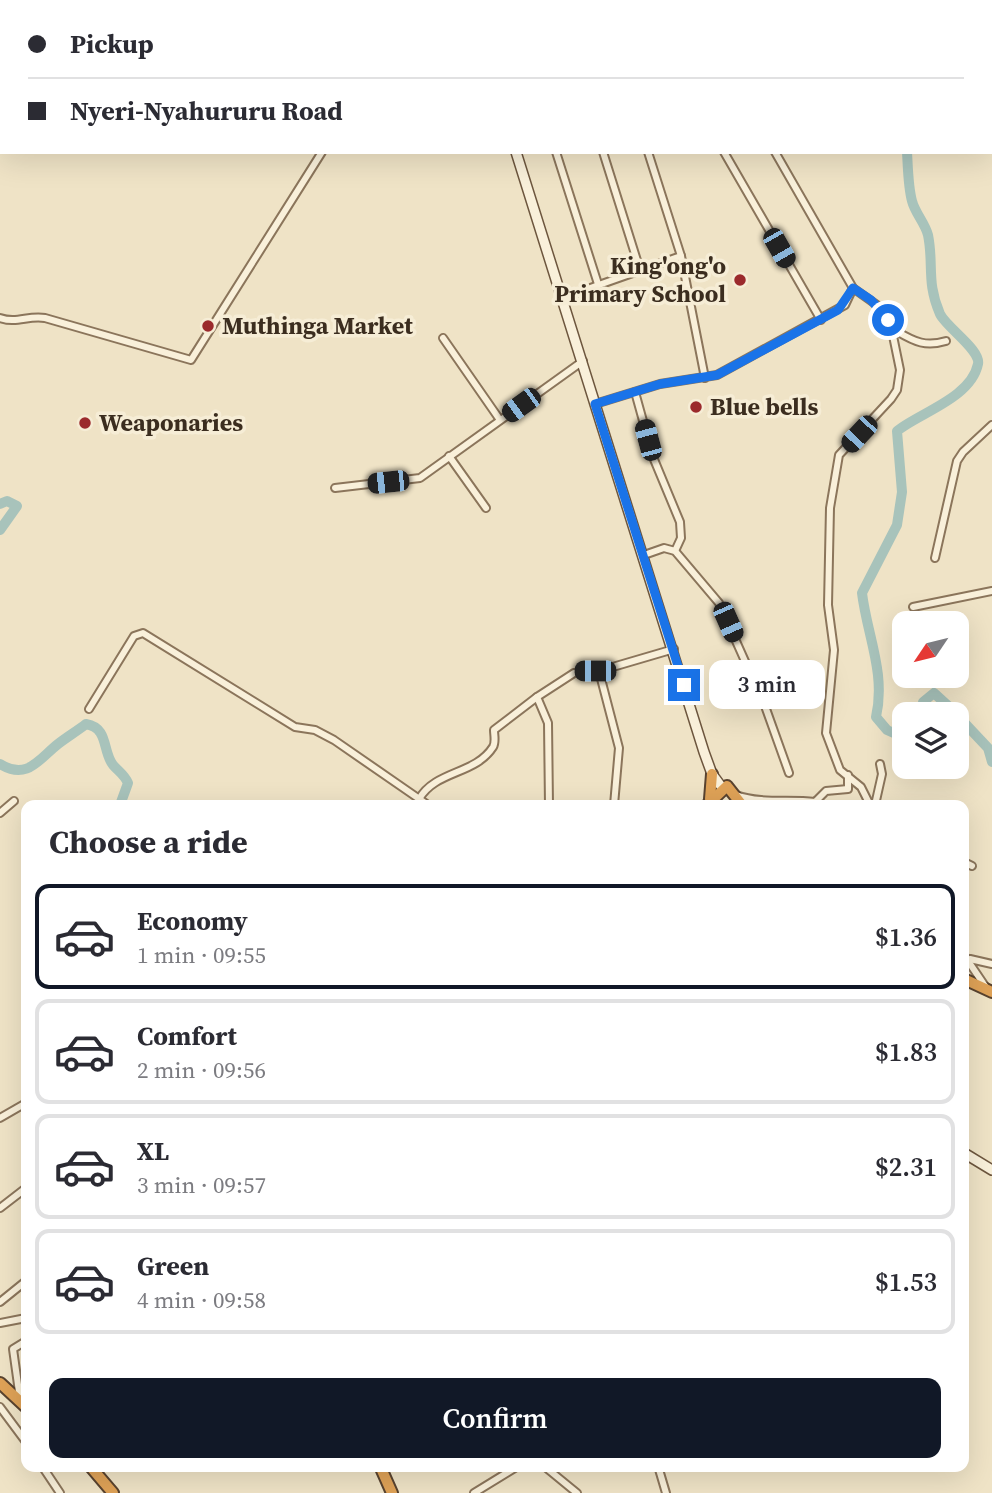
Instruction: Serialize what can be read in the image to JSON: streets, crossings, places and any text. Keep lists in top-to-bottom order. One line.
{"places":["King'ong'o Primary School","Muthinga Market","Blue bells","Weaponaries"],"north":"bottom left","page":{"banner":["Pickup","Nyeri-Nyahururu Road"],"bubble":"3 min","heading":"Choose a ride","list":[{"name":"Economy","note":"1 min · 09:55","value":"$1.36"},{"name":"Comfort","note":"2 min · 09:56","value":"$1.83"},{"name":"XL","note":"3 min · 09:57","value":"$2.31"},{"name":"Green","note":"4 min · 09:58","value":"$1.53"}],"buttons":"Confirm"}}
